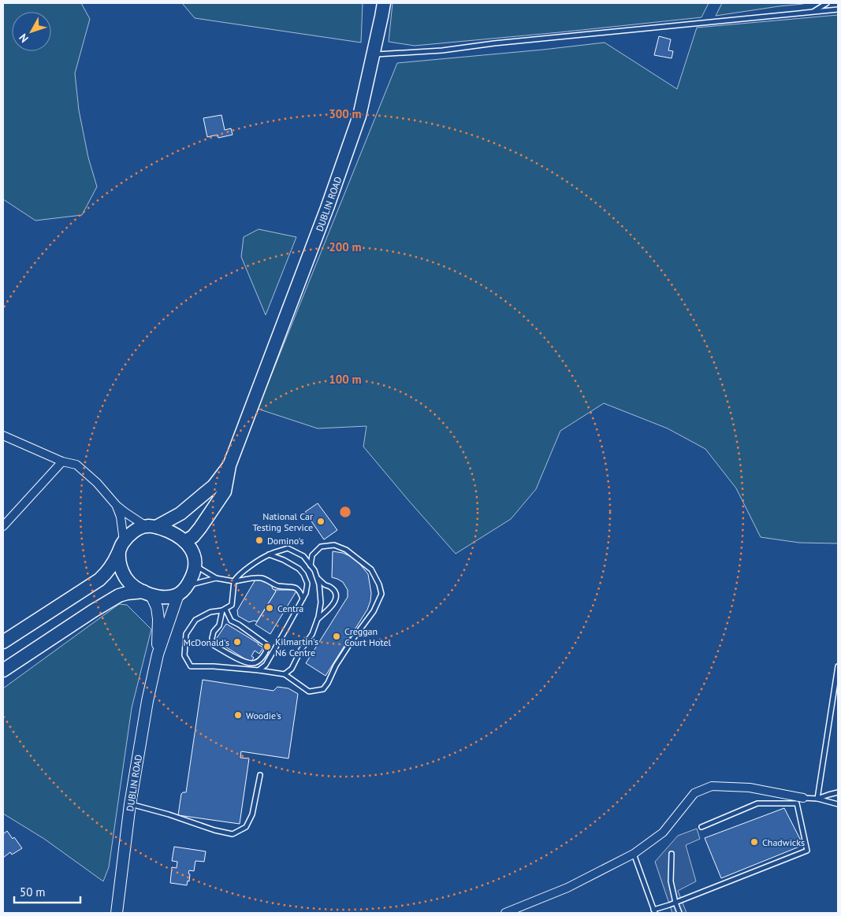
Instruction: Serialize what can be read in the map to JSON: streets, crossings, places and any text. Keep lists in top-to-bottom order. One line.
{"streets":{"main road":["DUBLIN ROAD"]},"places":["National Car Testing Service","Domino's","Centra","Creggan Court Hotel","McDonald's","Kilmartin's N6 Centre","Woodie's","Chadwicks"],"scale_bar":"50 m","north":"bottom left","rings":["300 m","200 m","100 m"]}
